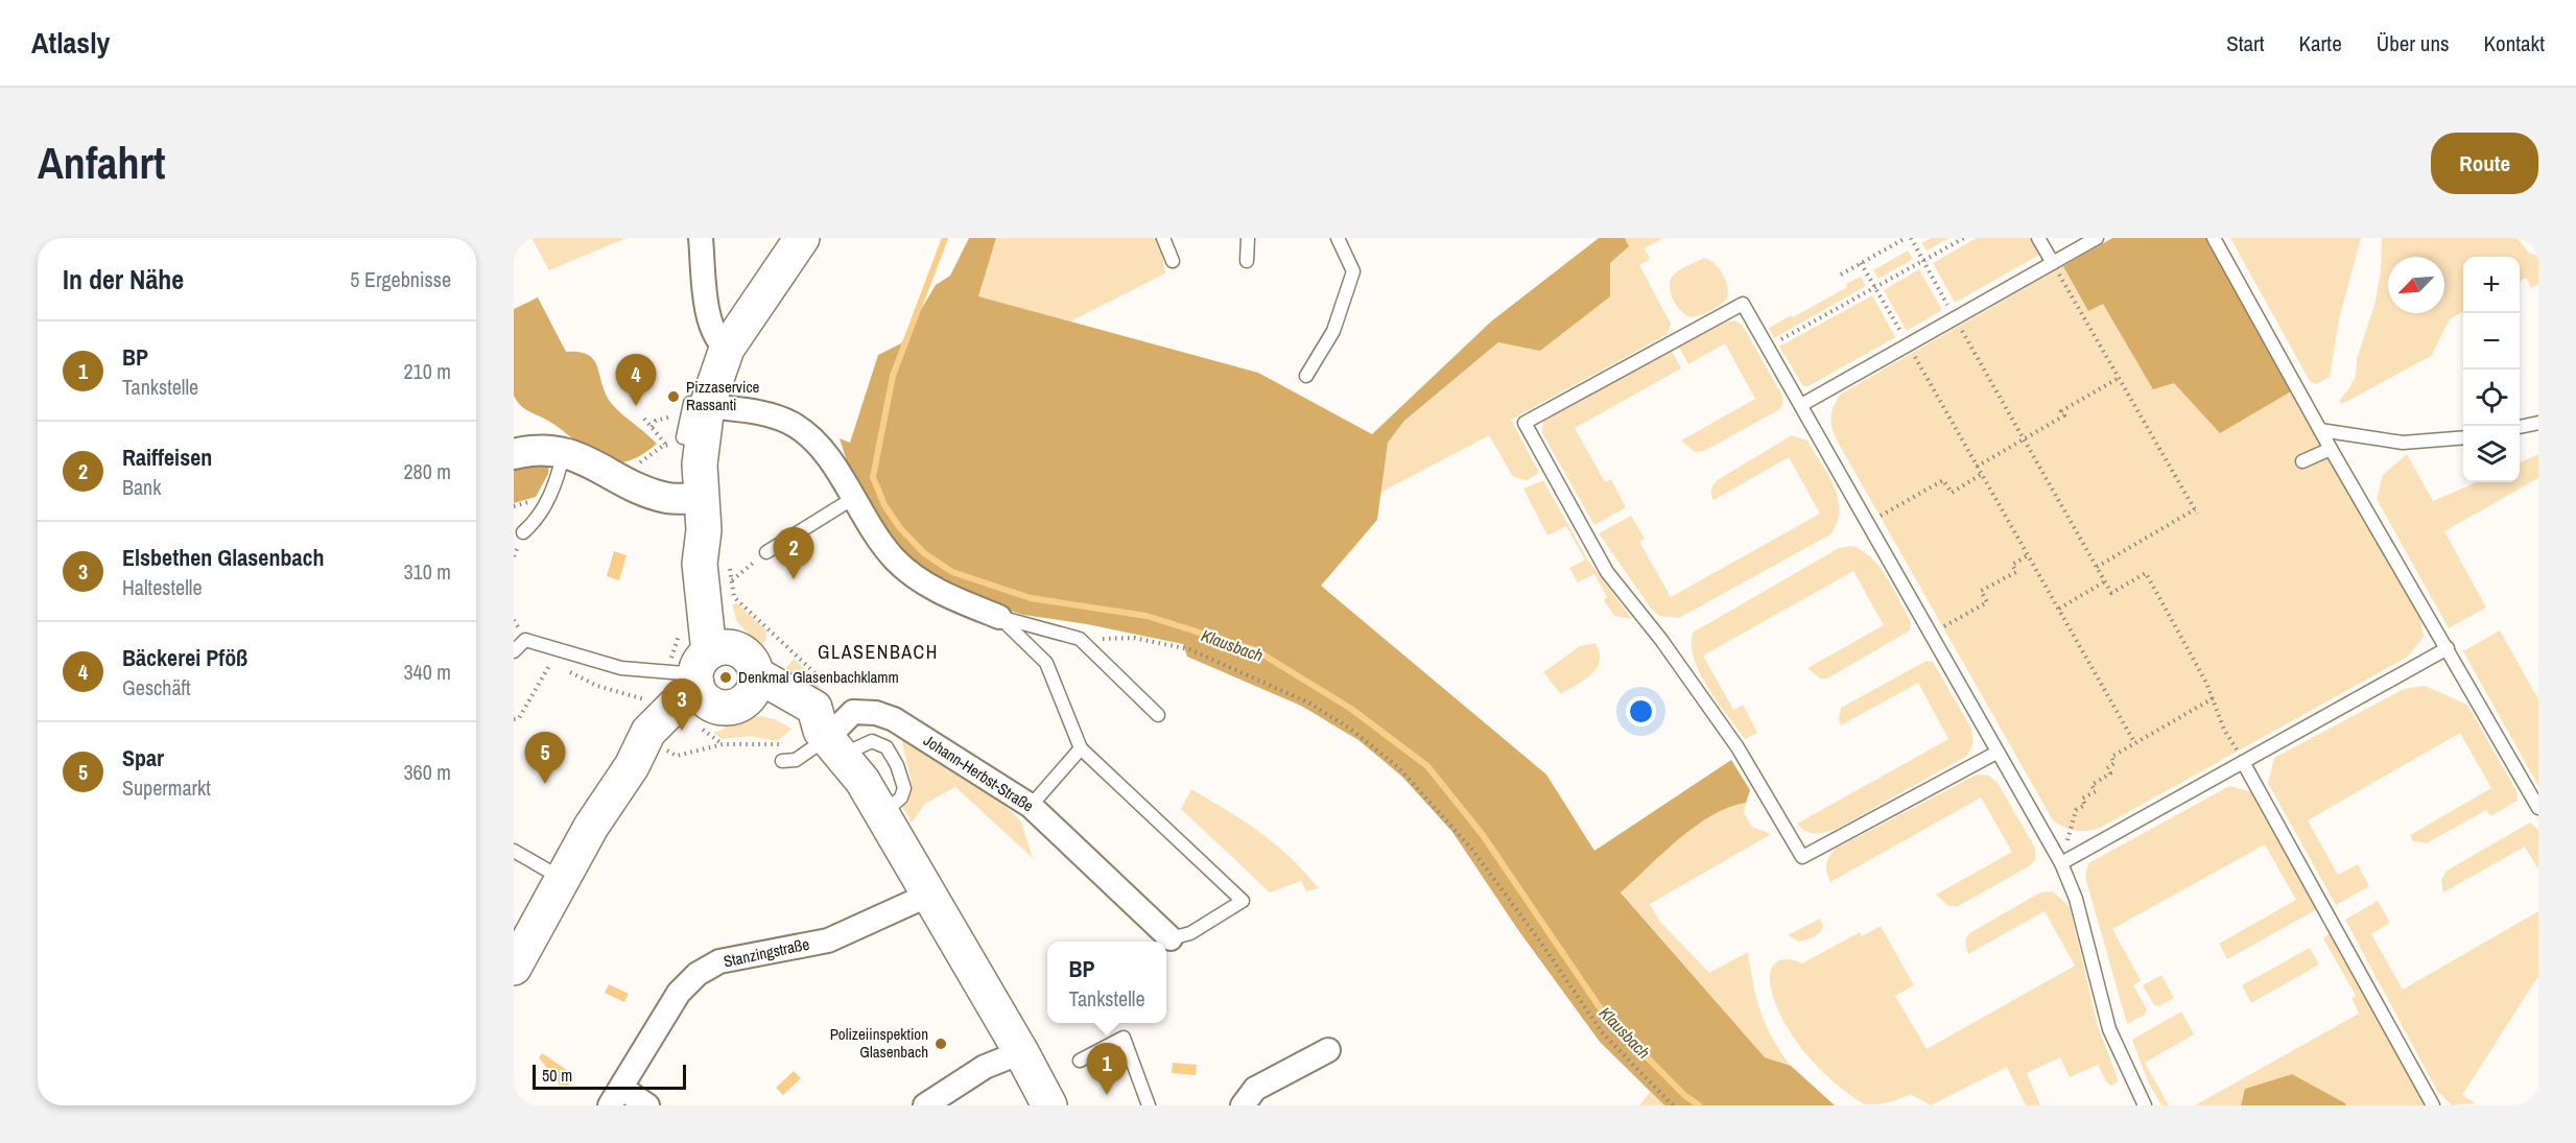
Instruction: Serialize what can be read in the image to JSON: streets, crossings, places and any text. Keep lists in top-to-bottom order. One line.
{"streets":{"street":["Johann-Herbst-Straße","Stanzingstraße"]},"districts":["GLASENBACH"],"water":["Klausbach"],"places":["Pizzaservice Rassanti","Denkmal Glasenbachklamm","Polizeiinspektion Glasenbach"],"scale_bar":"50 m","north":"bottom left","page":{"header":"Atlasly","nav":["Start","Karte","Über uns","Kontakt"],"buttons":"Route","title":"Anfahrt","heading":["In der Nähe","5 Ergebnisse"],"map_buttons":["+","−"],"list":[{"mark":"1","name":"BP","note":"Tankstelle","value":"210 m"},{"mark":"2","name":"Raiffeisen","note":"Bank","value":"280 m"},{"mark":"3","name":"Elsbethen Glasenbach","note":"Haltestelle","value":"310 m"},{"mark":"4","name":"Bäckerei Pföß","note":"Geschäft","value":"340 m"},{"mark":"5","name":"Spar","note":"Supermarkt","value":"360 m"}],"pins":["4","2","3","5","1"],"popup":["BP","Tankstelle"],"scale":"50 m"}}
